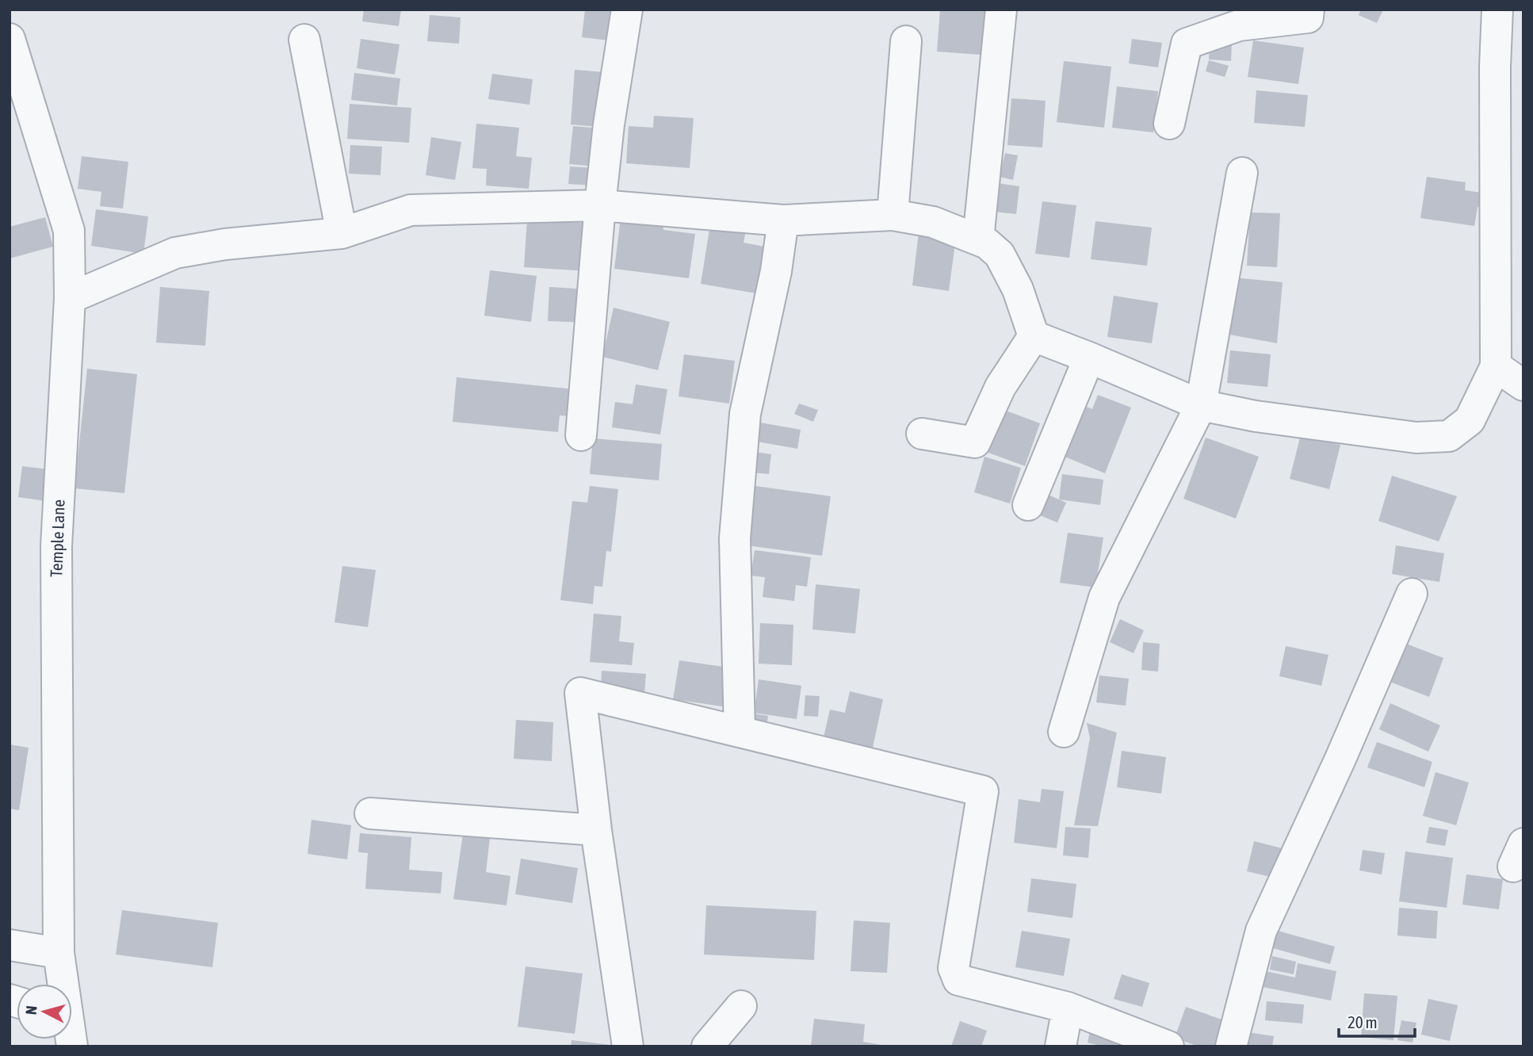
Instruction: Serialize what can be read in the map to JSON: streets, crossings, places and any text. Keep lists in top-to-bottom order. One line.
{"streets":{"street":["Temple Lane"]},"scale_bar":"20 m","north":"left"}
